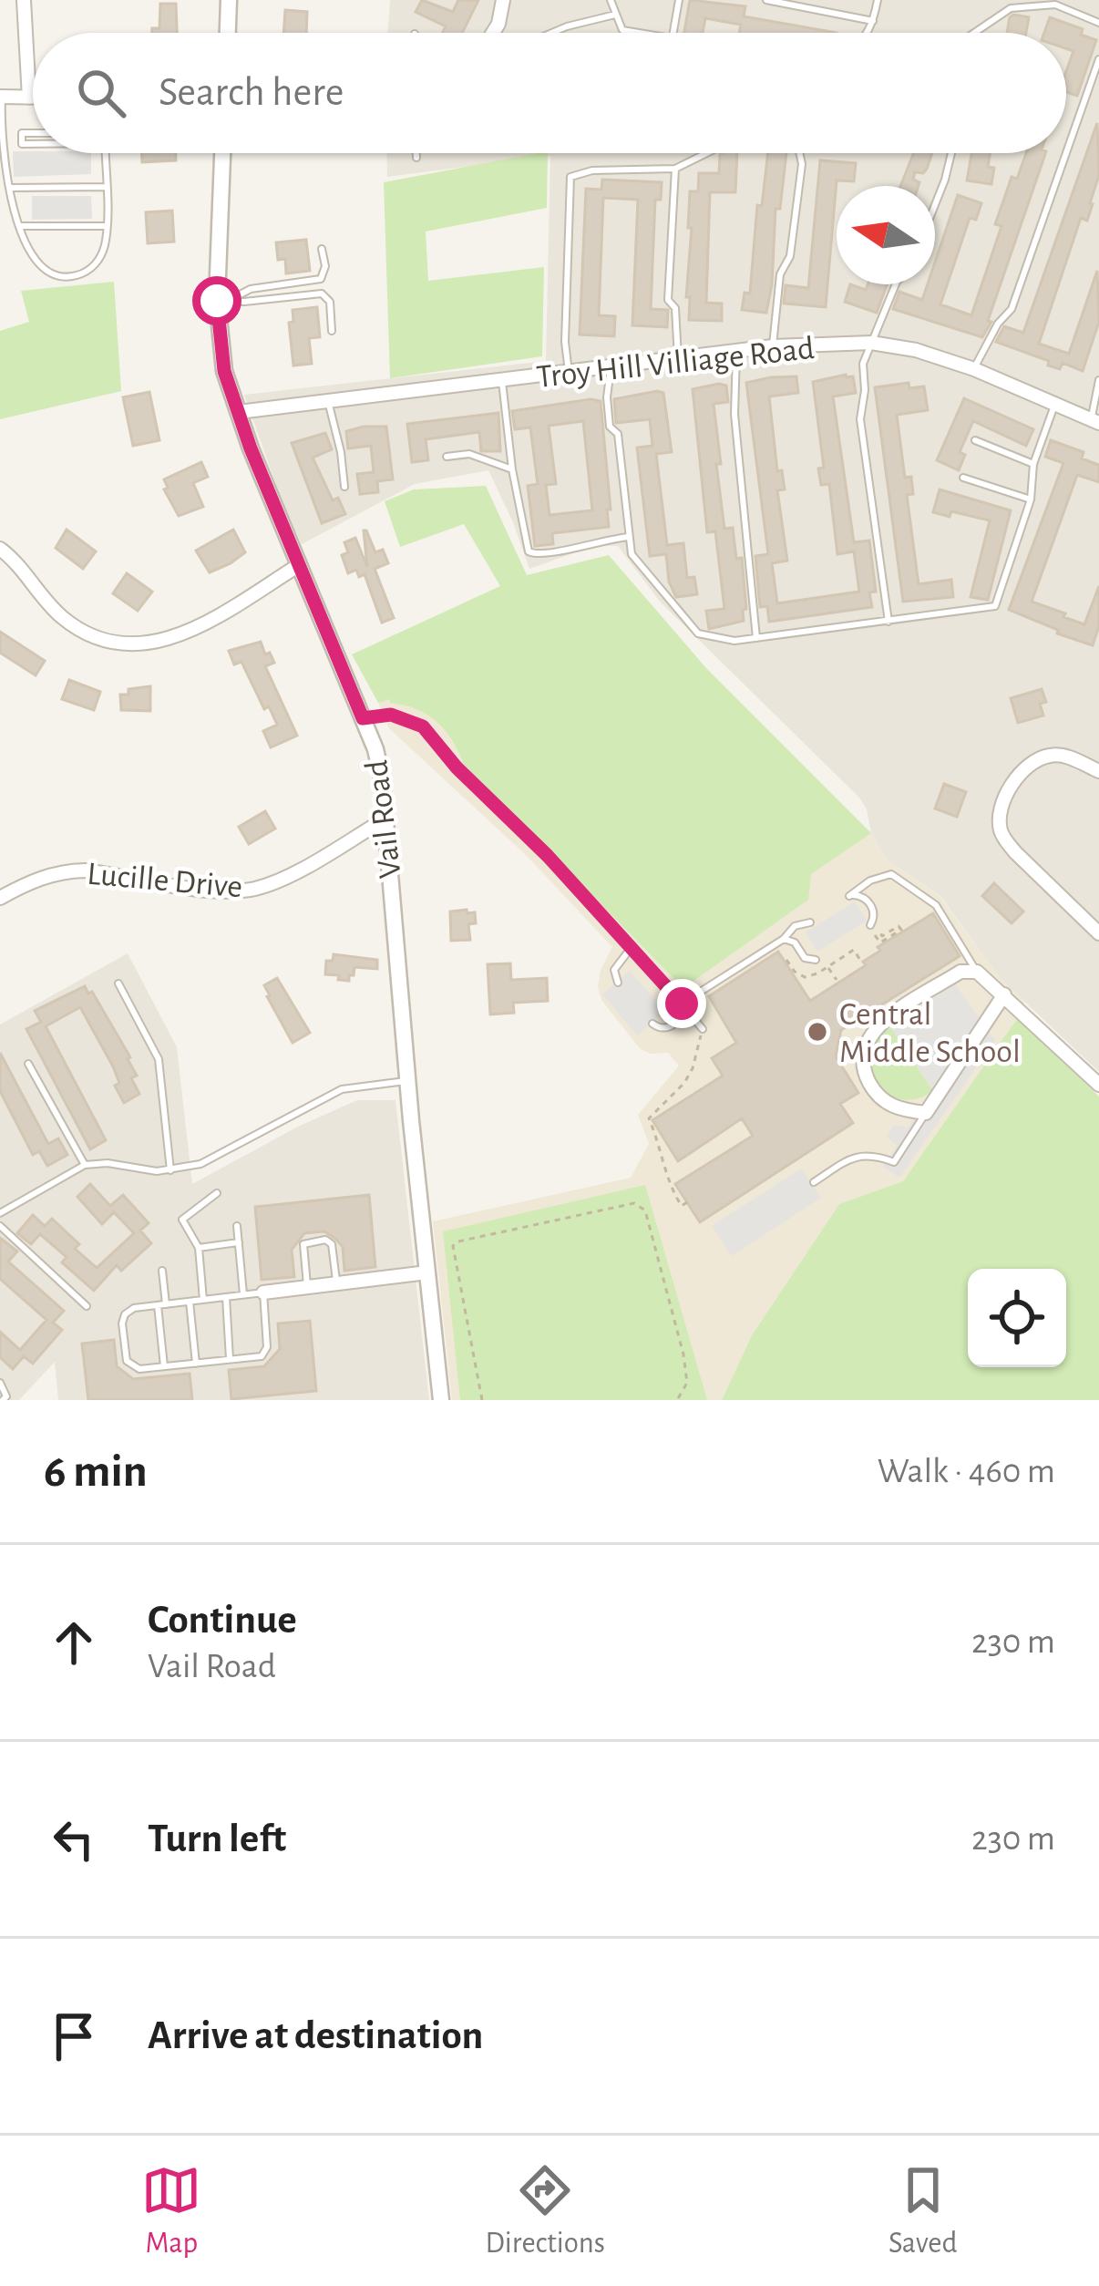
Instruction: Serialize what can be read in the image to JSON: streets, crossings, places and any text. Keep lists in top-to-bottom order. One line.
{"streets":{"street":["Troy Hill Villiage Road","Vail Road","Lucille Drive"]},"crossings":[["Troy Hill Villiage Road","Vail Road"],["Vail Road","Lucille Drive"]],"places":["Central Middle School"],"north":"left","page":{"search":"Search here","heading":["6 min","Walk · 460 m"],"list":[["Continue","Vail Road","230 m"],["Turn left","230 m"],"Arrive at destination"],"nav":["Map","Directions","Saved"]}}
